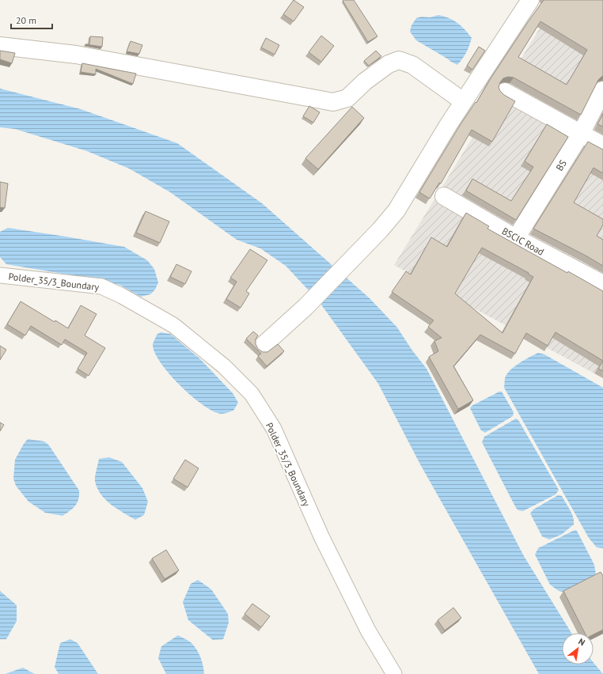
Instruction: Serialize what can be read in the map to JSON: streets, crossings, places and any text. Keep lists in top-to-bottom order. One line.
{"streets":{"street":["BS","BSCIC Road","Polder_35/3_Boundary"]},"crossings":[["BS","BSCIC Road"]],"scale_bar":"20 m","north":"top right"}
